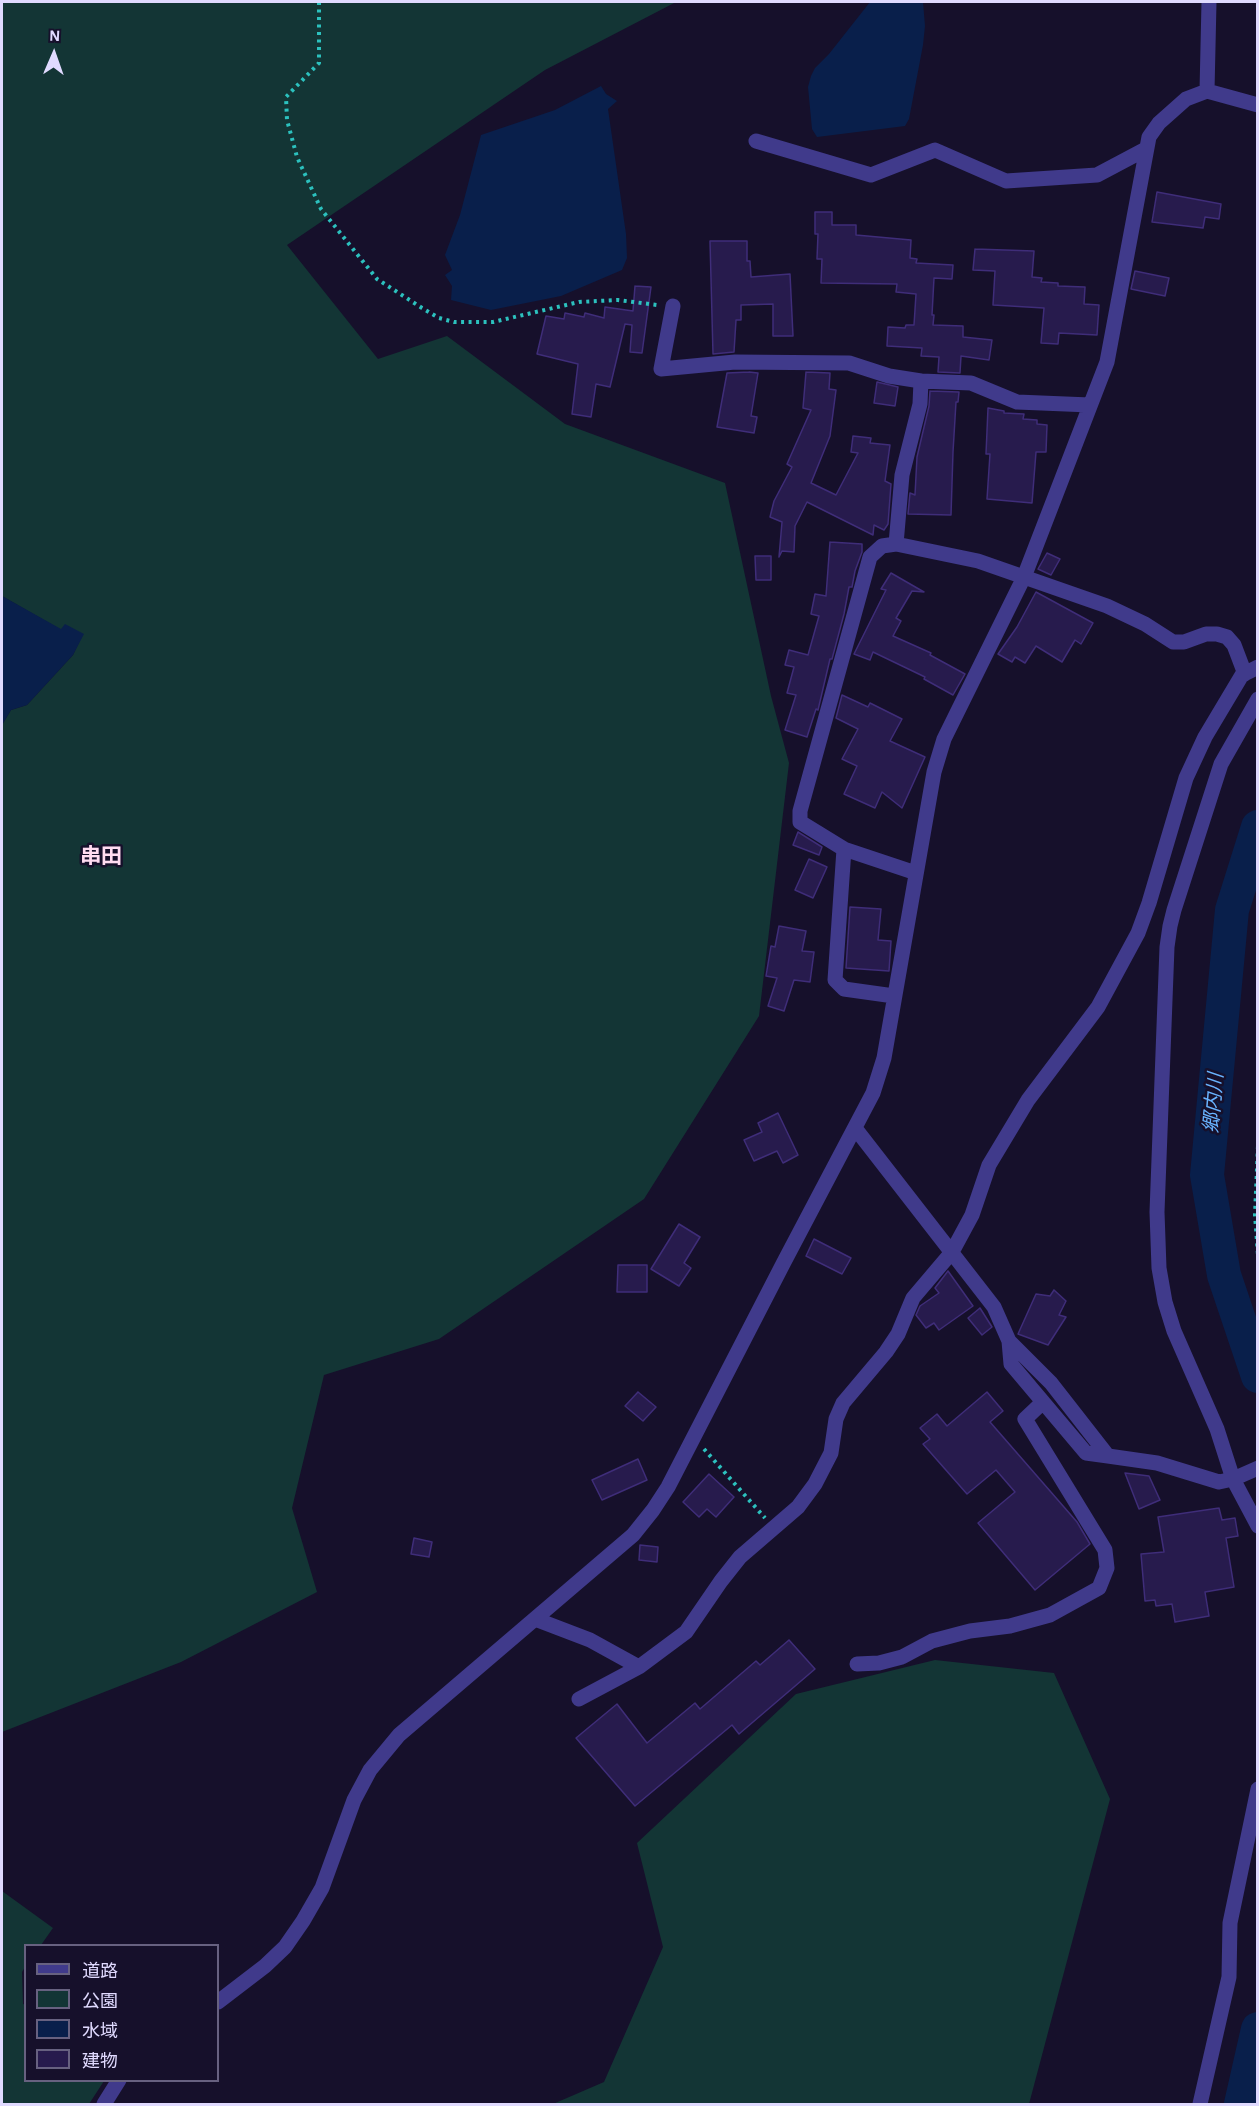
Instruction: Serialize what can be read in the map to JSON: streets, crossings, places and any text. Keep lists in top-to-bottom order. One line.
{"districts":["串田"],"water":["郷内川"],"legend":["道路","公園","水域","建物"],"north":"top"}
